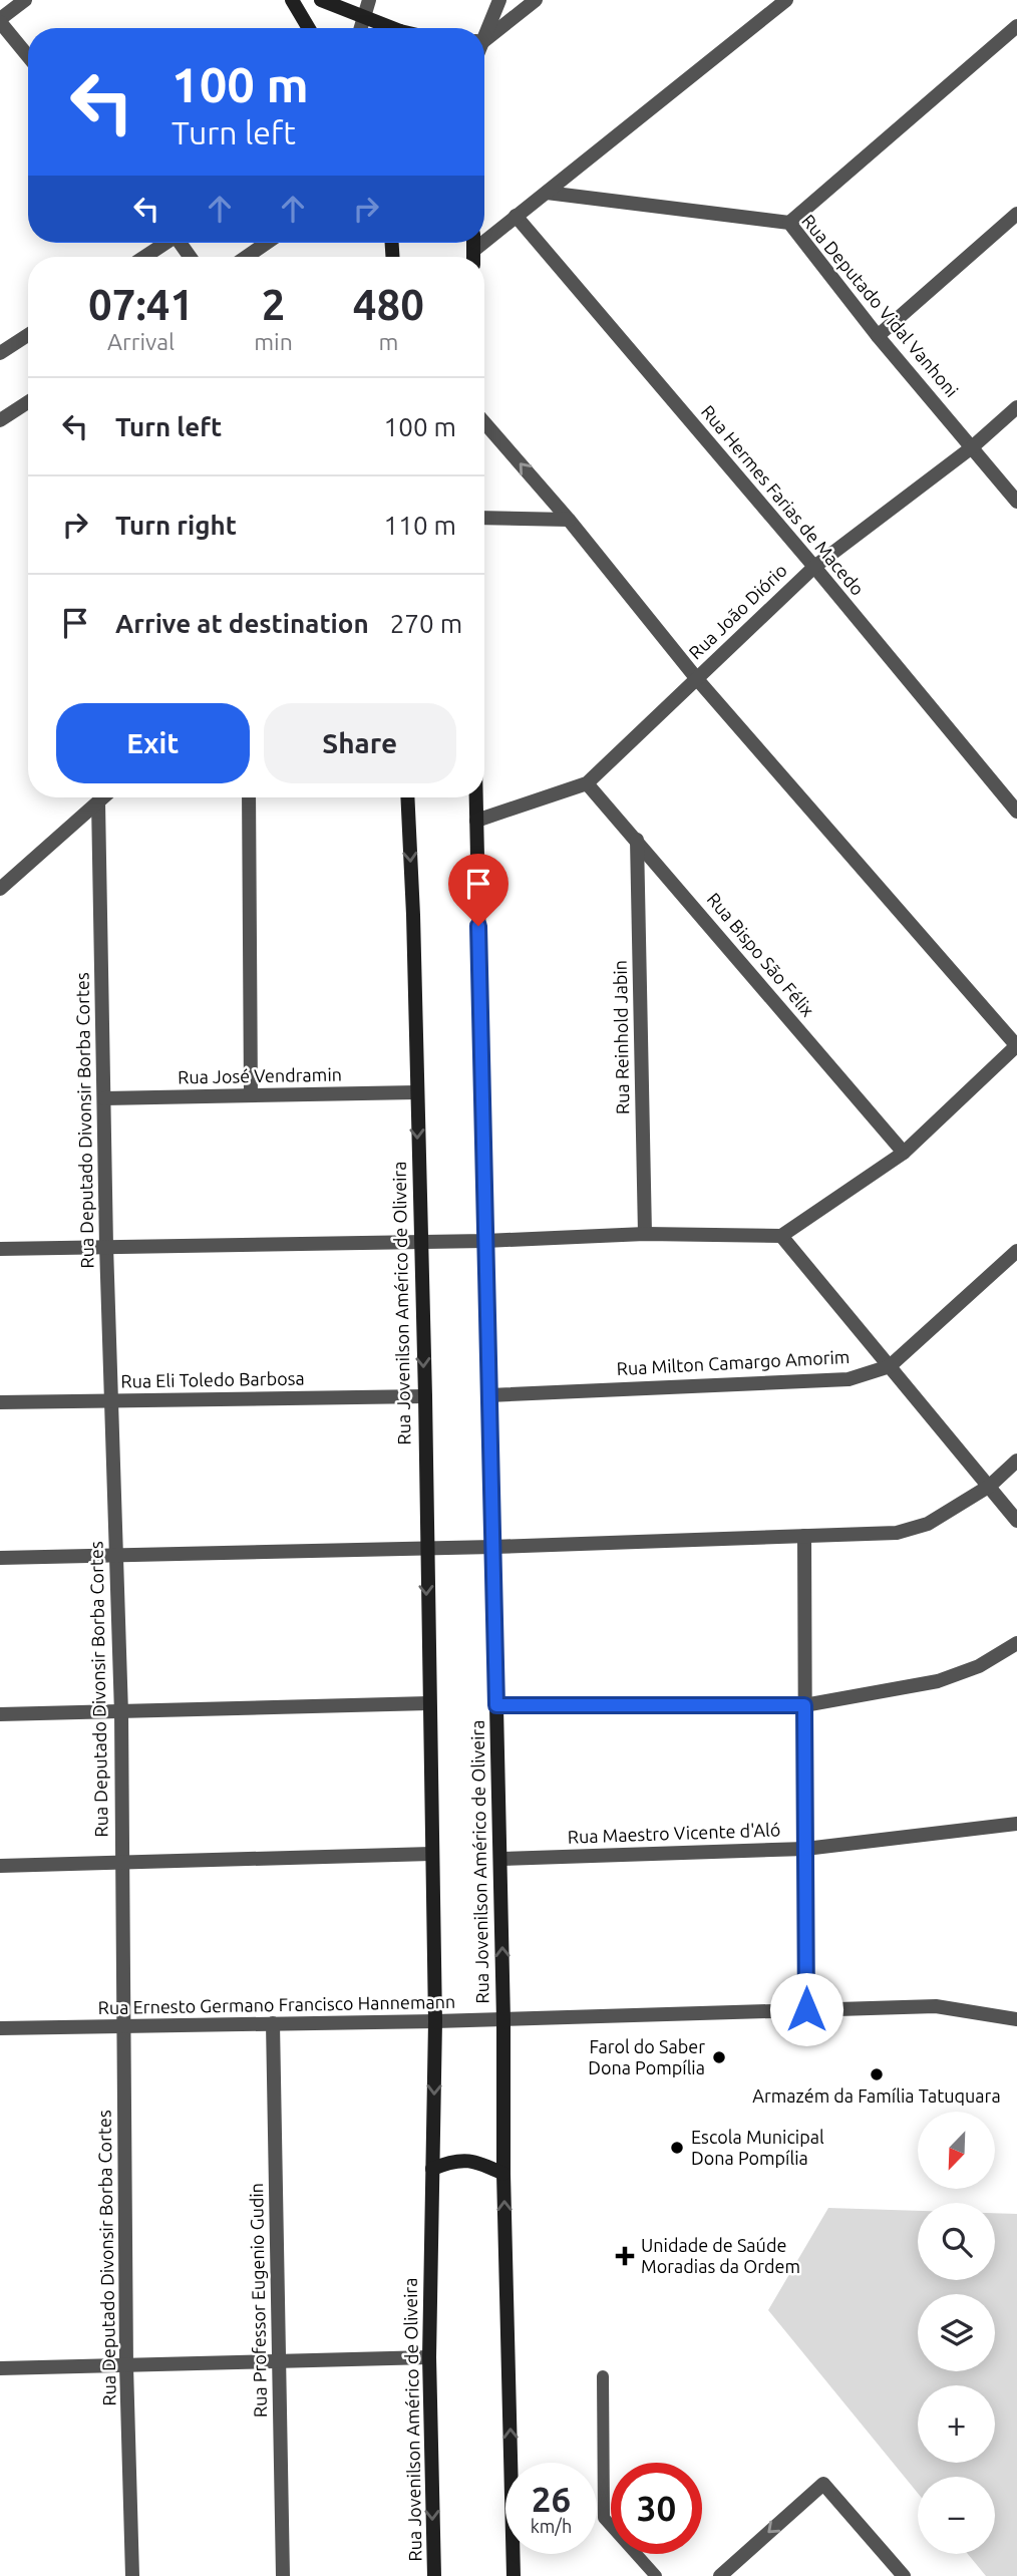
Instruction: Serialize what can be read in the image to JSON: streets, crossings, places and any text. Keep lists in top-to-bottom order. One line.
{"streets":{"main road":["Rua Jovenilson Américo de Oliveira"],"street":["Rua Deputado Vidal Vanhoni","Rua Hermes Farias de Macedo","Rua João Diório","Rua Bispo São Félix","Rua Reinhold Jabin","Rua José Vendramin","Rua Deputado Divonsir Borba Cortes","Rua Milton Camargo Amorim","Rua Eli Toledo Barbosa","Rua Maestro Vicente d'Aló","Rua Ernesto Germano Francisco Hannemann","Rua Professor Eugenio Gudin"]},"crossings":[["Rua Deputado Vidal Vanhoni","Rua João Diório"],["Rua Hermes Farias de Macedo","Rua João Diório"],["Rua João Diório","Rua Bispo São Félix"],["Rua João Diório","Rua Jovenilson Américo de Oliveira"],["Rua Bispo São Félix","Rua Reinhold Jabin"],["Rua José Vendramin","Rua Deputado Divonsir Borba Cortes"],["Rua José Vendramin","Rua Jovenilson Américo de Oliveira"],["Rua Deputado Divonsir Borba Cortes","Rua Eli Toledo Barbosa"],["Rua Deputado Divonsir Borba Cortes","Rua Ernesto Germano Francisco Hannemann"],["Rua Jovenilson Américo de Oliveira","Rua Milton Camargo Amorim"],["Rua Jovenilson Américo de Oliveira","Rua Eli Toledo Barbosa"],["Rua Jovenilson Américo de Oliveira","Rua Maestro Vicente d'Aló"],["Rua Jovenilson Américo de Oliveira","Rua Ernesto Germano Francisco Hannemann"],["Rua Ernesto Germano Francisco Hannemann","Rua Professor Eugenio Gudin"]],"places":{"other":["Farol do Saber Dona Pompília","Armazém da Família Tatuquara","Escola Municipal Dona Pompília"],"health":["Unidade de Saúde Moradias da Ordem"]},"north":"bottom left","page":{"turn":["100 m","Turn left"],"eta":["07:41","Arrival","2","min","480","m"],"list":[{"name":"Turn left","value":"100 m"},{"name":"Turn right","value":"110 m"},{"name":"Arrive at destination","value":"270 m"}],"buttons":["Exit","Share"],"map_buttons":["+","−"],"speed":"26 km/h","limit":"30"}}
